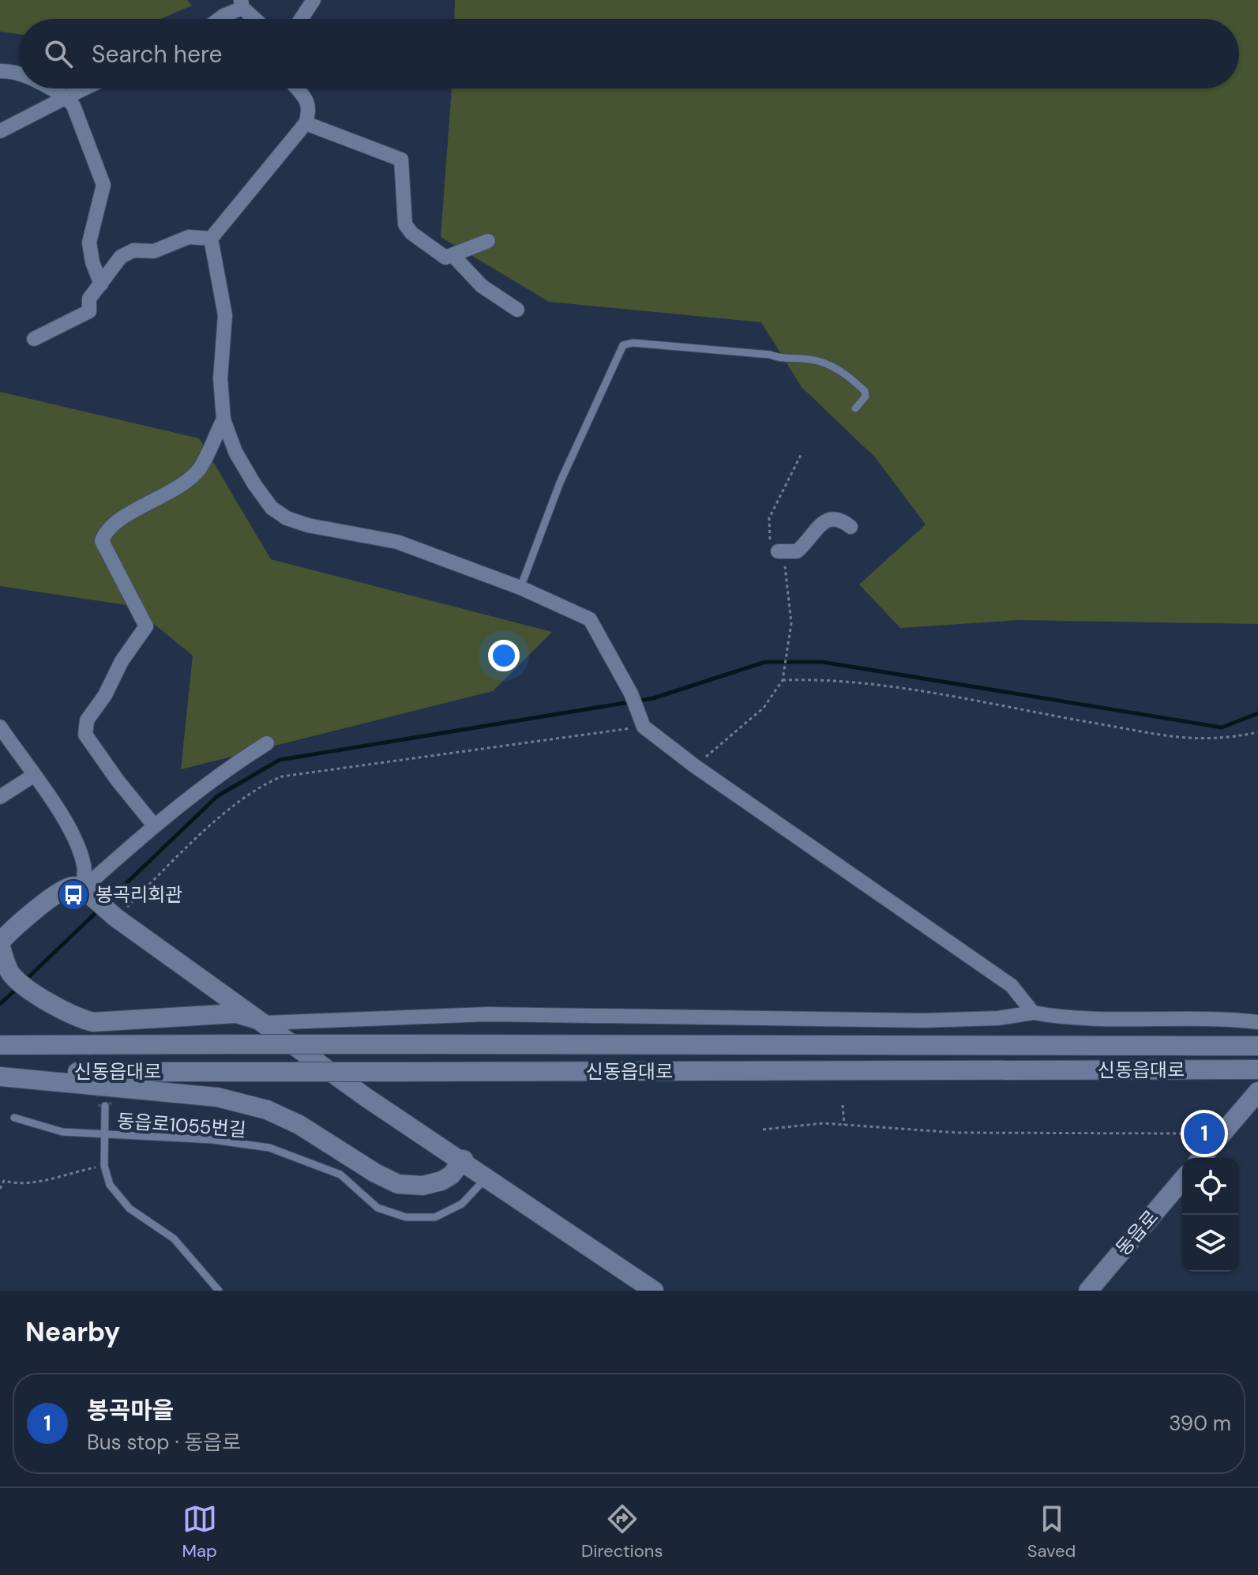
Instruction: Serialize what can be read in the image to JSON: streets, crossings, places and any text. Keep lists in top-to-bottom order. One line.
{"streets":{"main road":["신동읍대로","동읍로"],"lane":["동읍로1055번길"]},"places":{"bus stop":["봉곡리회관"]},"page":{"search":"Search here","pins":"1","heading":"Nearby","list":[{"mark":"1","name":"봉곡마을","note":"Bus stop · 동읍로","value":"390 m"}],"nav":["Map","Directions","Saved"]}}
